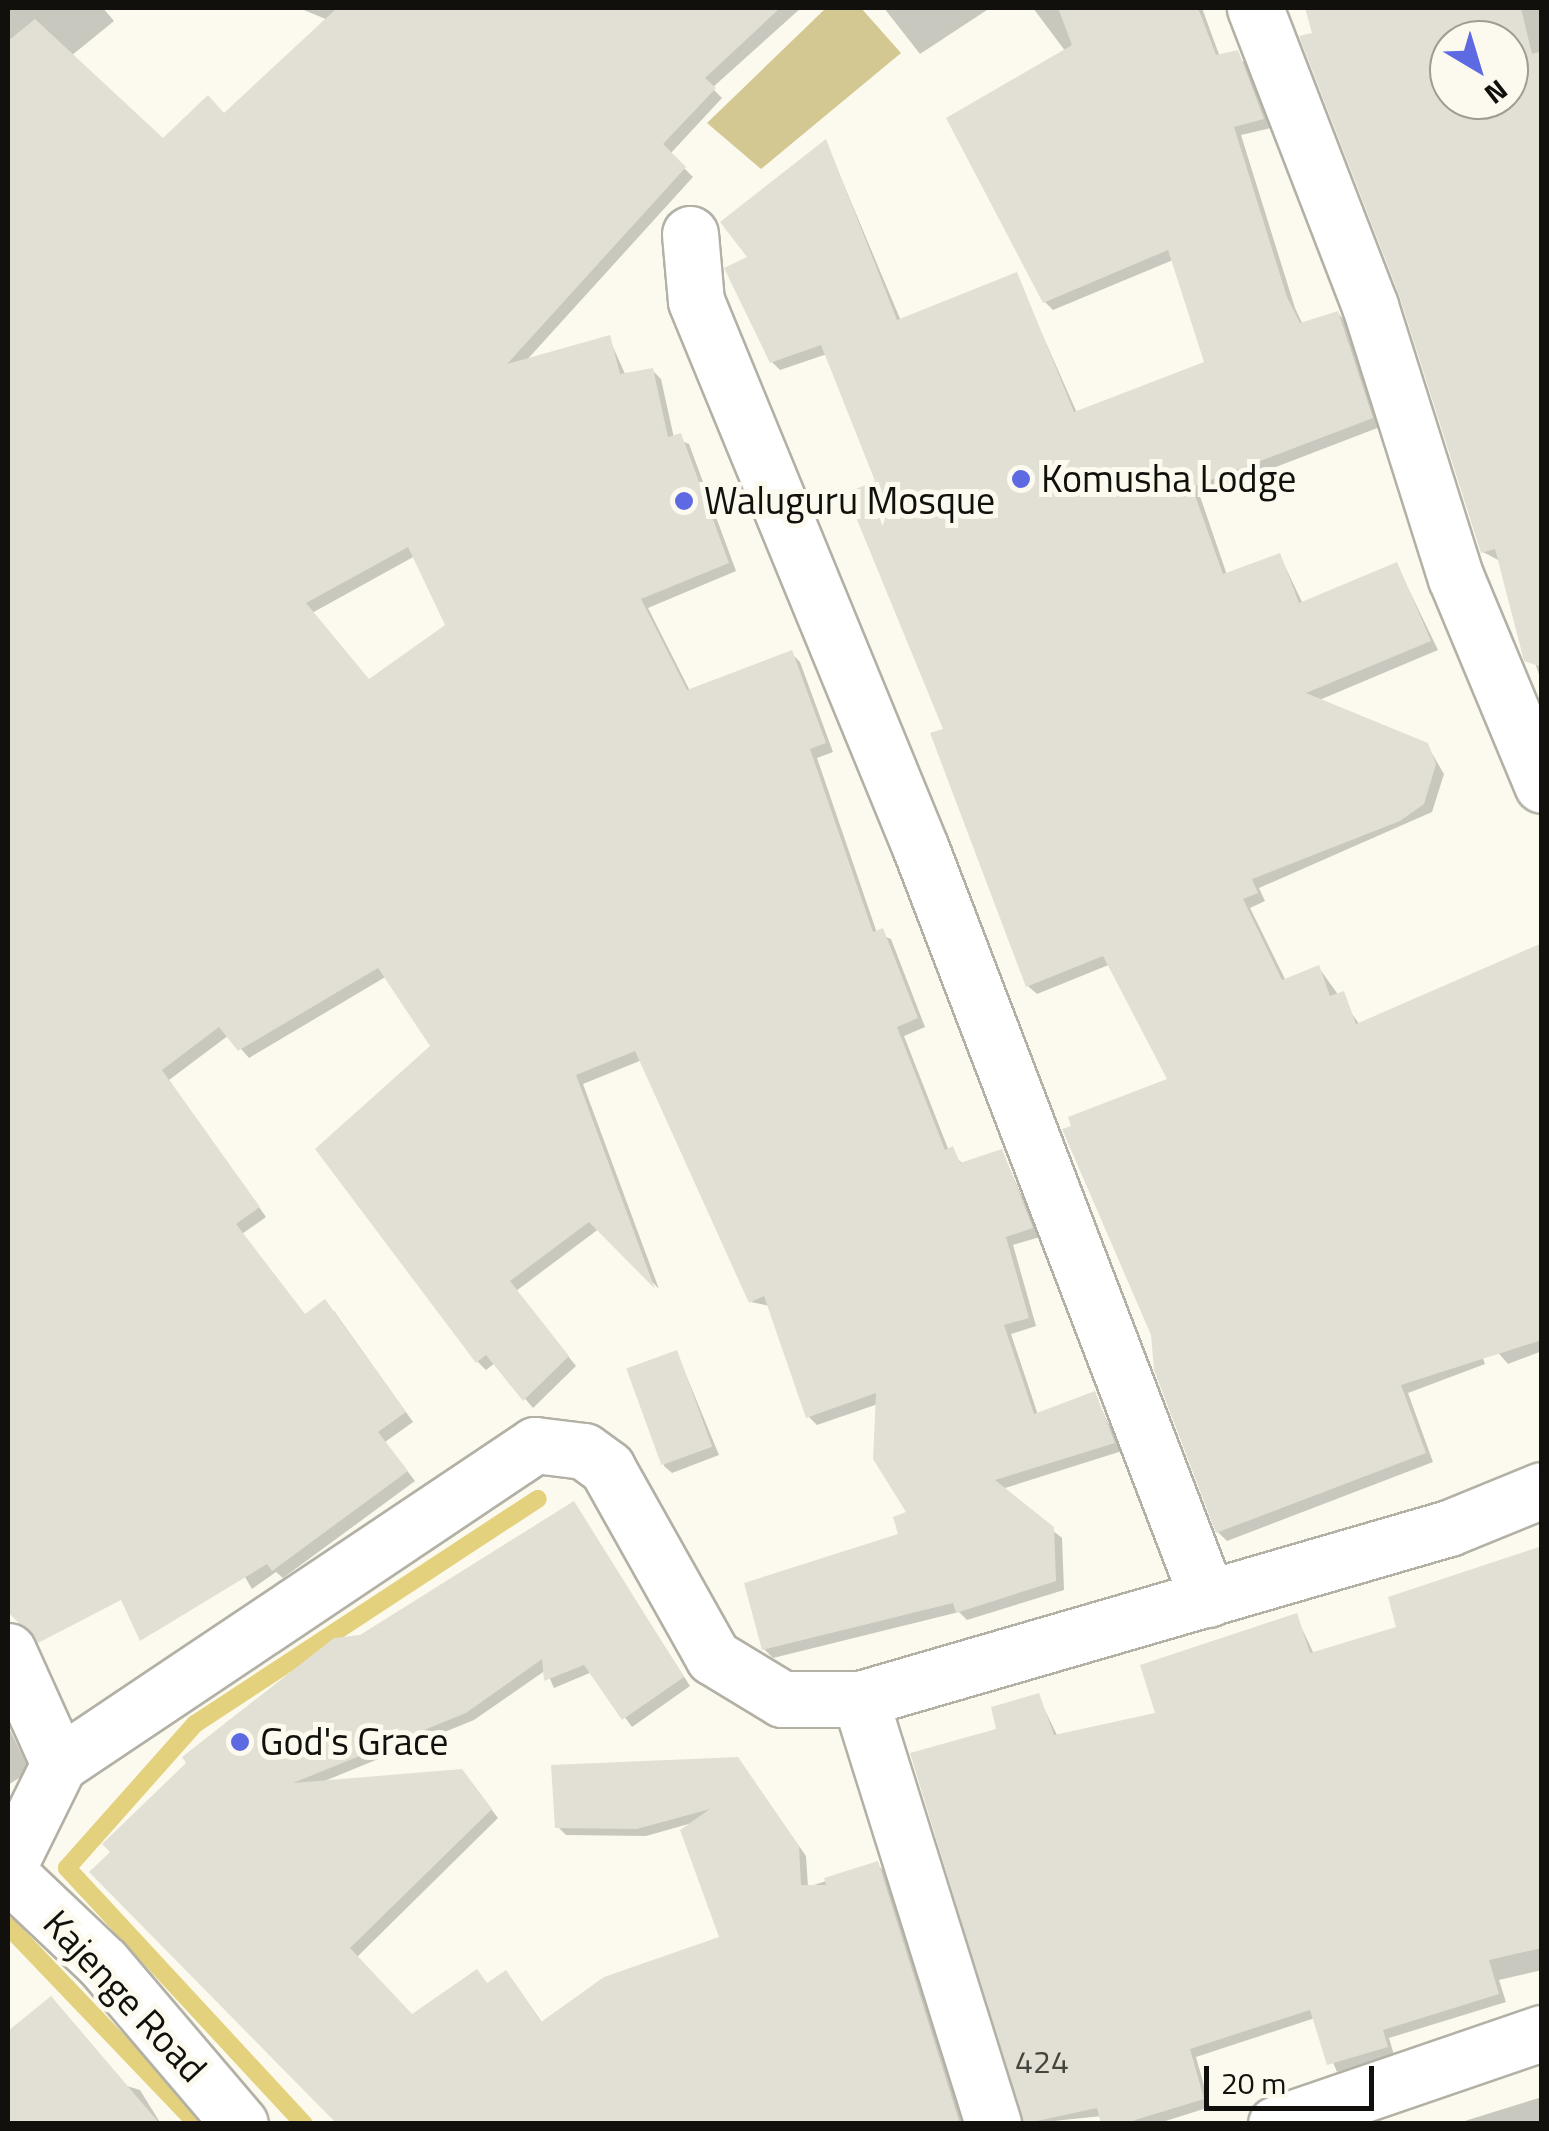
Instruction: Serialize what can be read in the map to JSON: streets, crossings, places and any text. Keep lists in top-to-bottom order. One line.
{"streets":{"street":["Kajenge Road"]},"places":["Komusha Lodge","Waluguru Mosque","God's Grace"],"house_numbers":["424"],"scale_bar":"20 m","north":"bottom right"}
